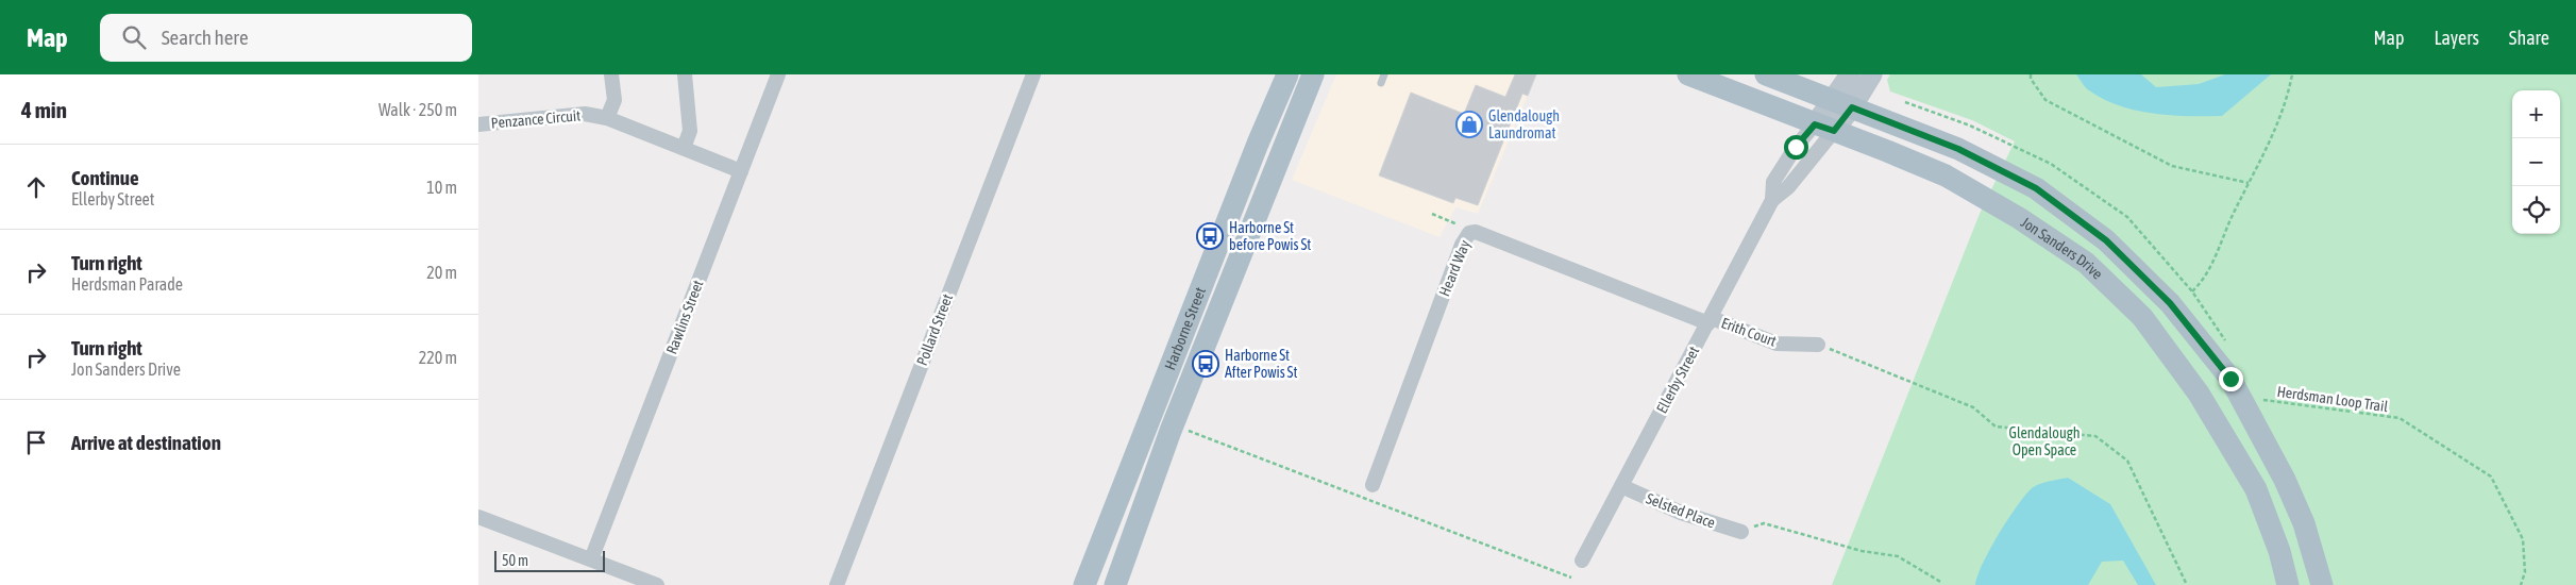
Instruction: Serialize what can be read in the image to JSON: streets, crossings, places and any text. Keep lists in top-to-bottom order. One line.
{"streets":{"main road":["Jon Sanders Drive","Harborne Street"],"street":["Penzance Circuit","Heard Way","Rawlins Street","Pollard Street","Erith Court","Ellerby Street","Selsted Place"],"path":["Herdsman Loop Trail"]},"crossings":[["Penzance Circuit","Rawlins Street"],["Jon Sanders Drive","Ellerby Street"],["Heard Way","Erith Court"],["Heard Way","Ellerby Street"],["Erith Court","Ellerby Street"],["Ellerby Street","Selsted Place"]],"parks":["Glendalough Open Space"],"places":{"shop":["Glendalough Laundromat"],"bus stop":["Harborne St before Powis St","Harborne St After Powis St"]},"scale_bar":"50 m","page":{"header":"Map","search":"Search here","nav":["Map","Layers","Share"],"heading":["4 min","Walk · 250 m"],"map_buttons":["+","−"],"list":[["Continue","Ellerby Street","10 m"],["Turn right","Herdsman Parade","20 m"],["Turn right","Jon Sanders Drive","220 m"],"Arrive at destination"],"scale":"50 m"}}
